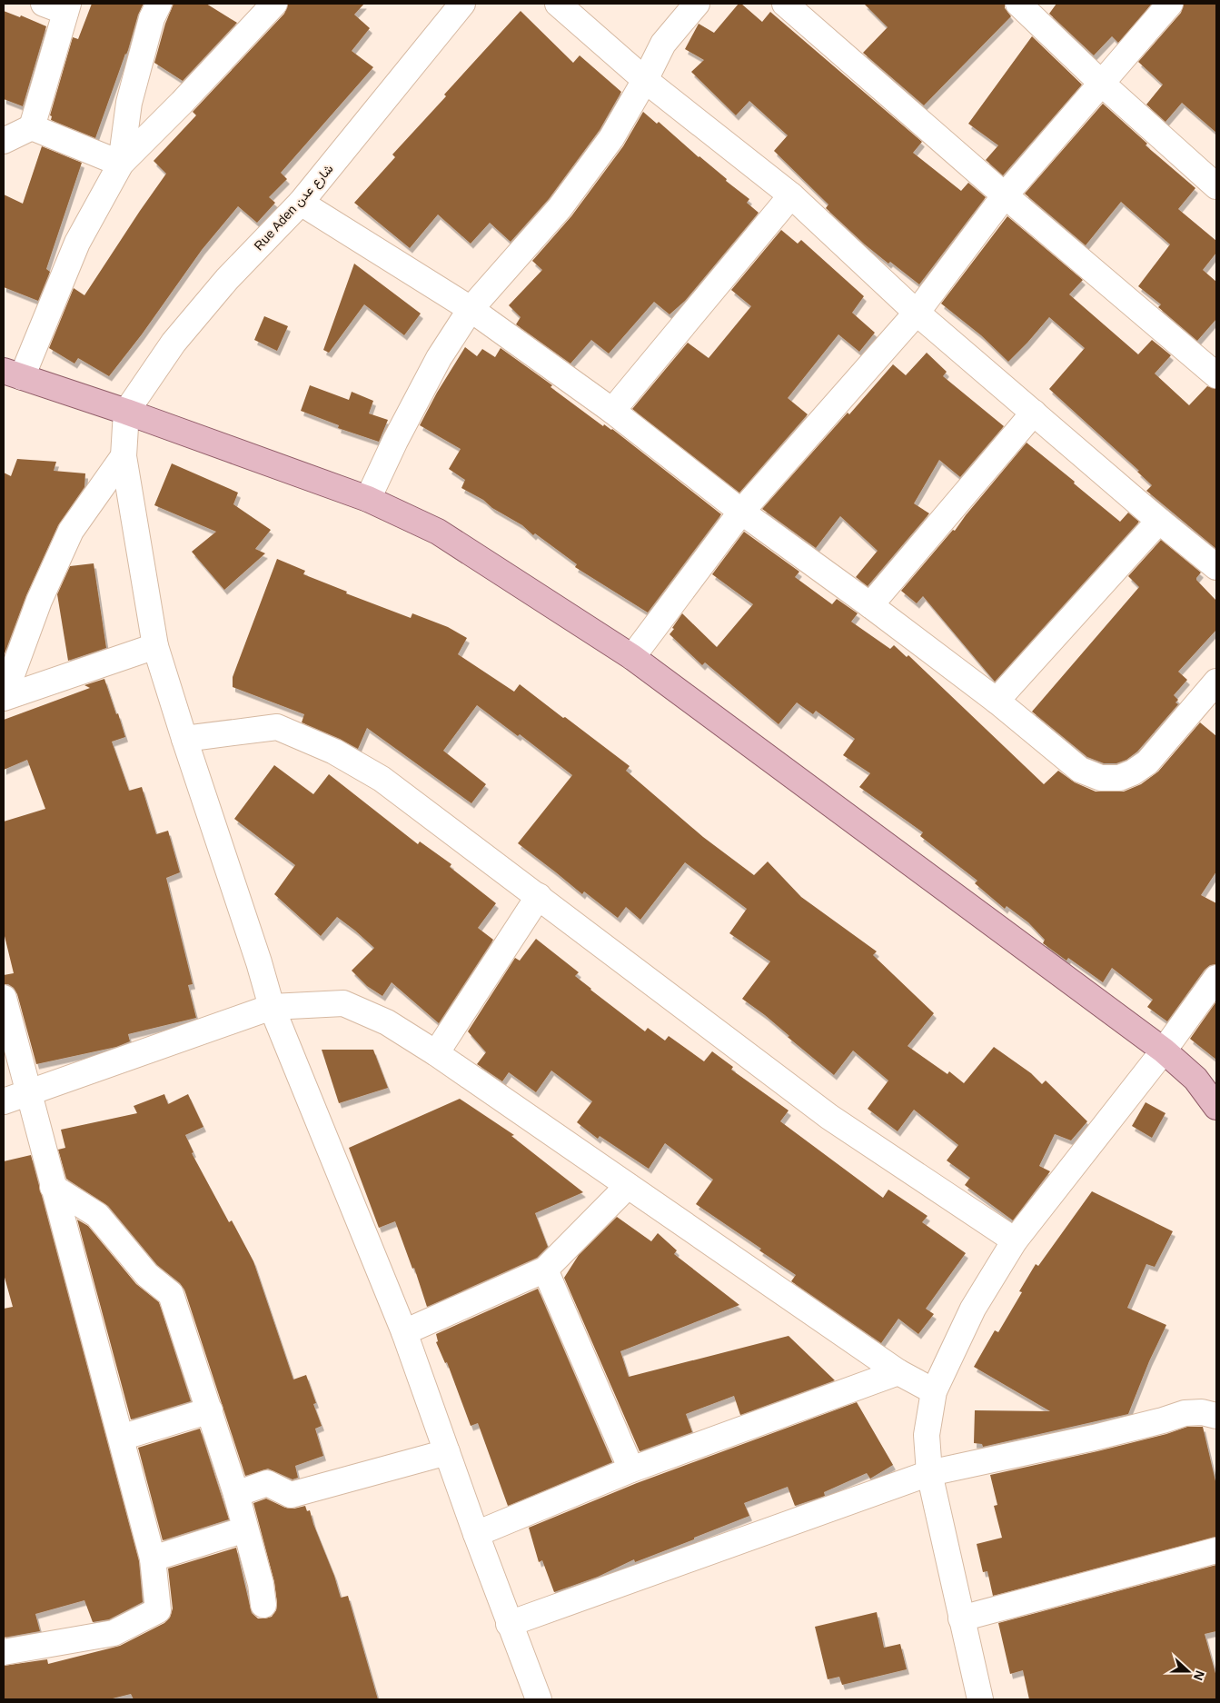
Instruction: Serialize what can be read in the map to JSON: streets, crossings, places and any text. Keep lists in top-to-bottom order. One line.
{"streets":{"street":["Rue Aden شارع عدن"]},"north":"right"}
